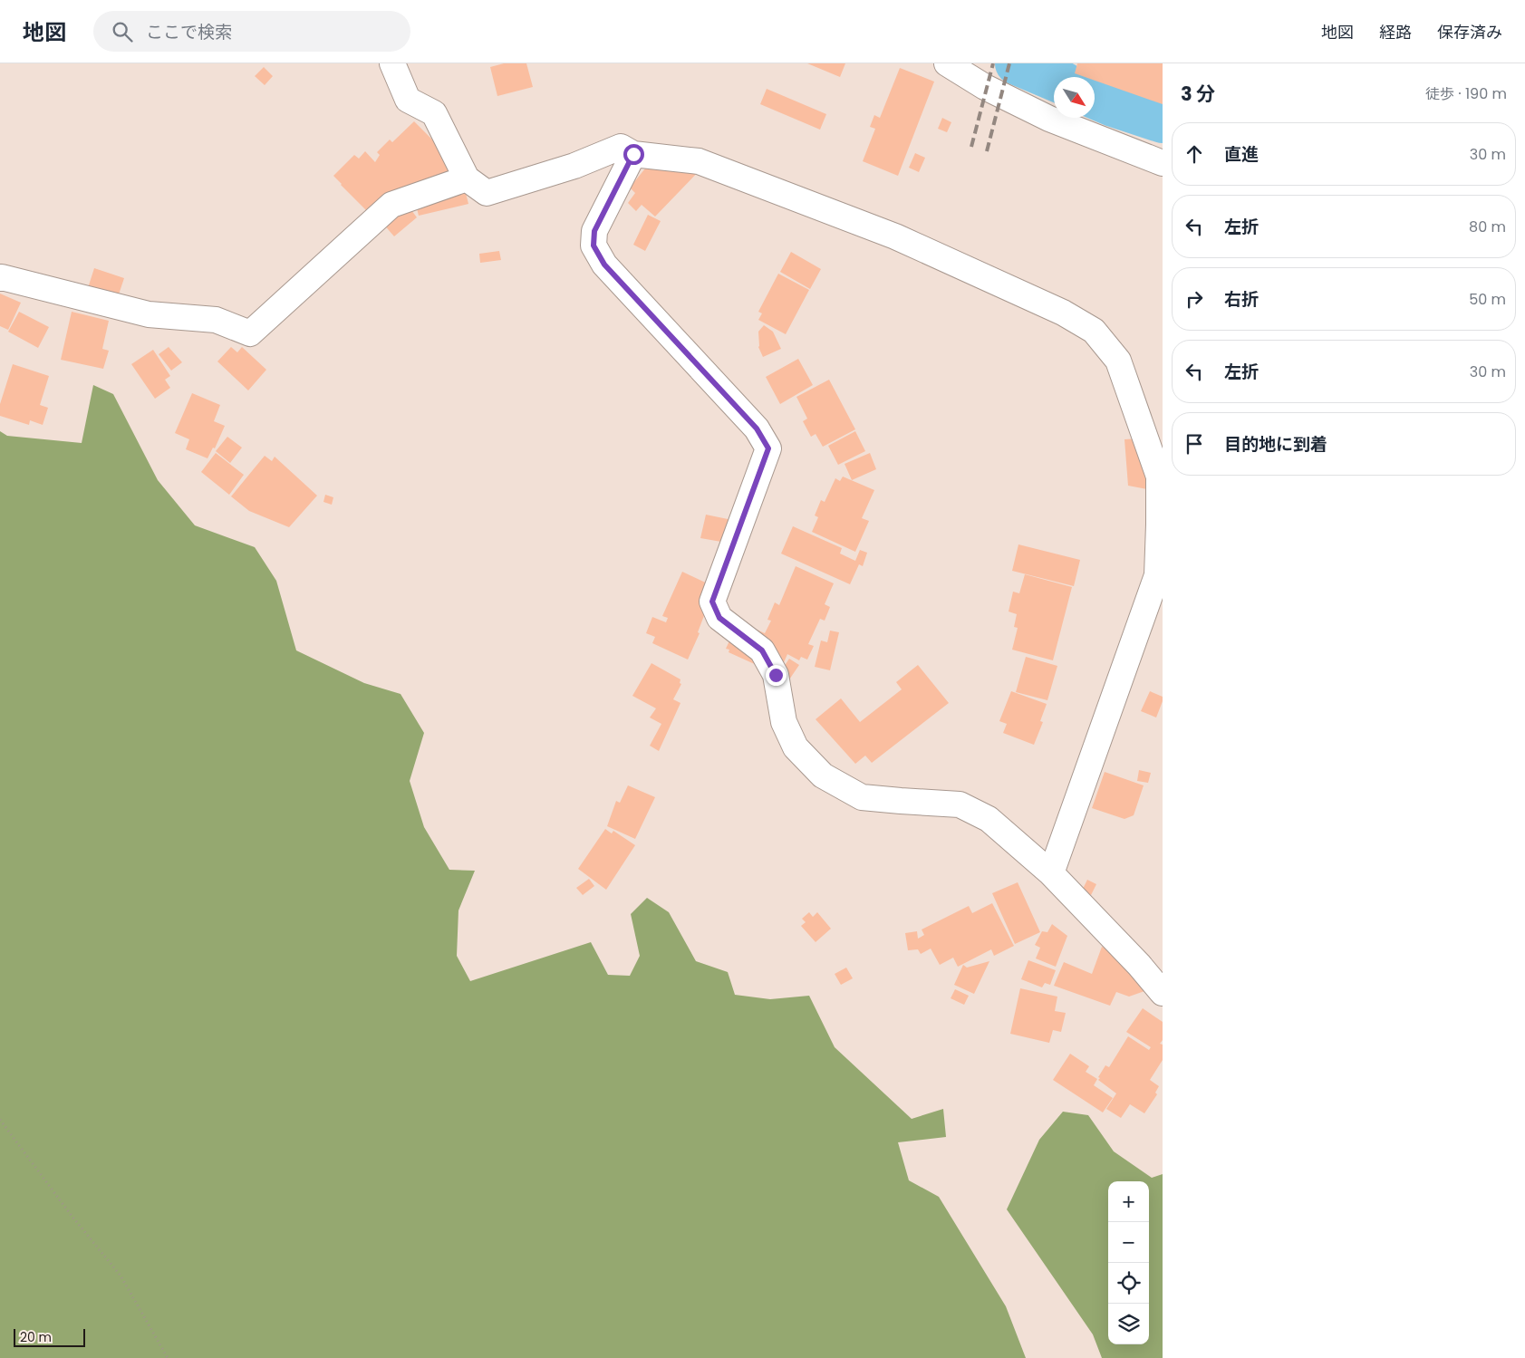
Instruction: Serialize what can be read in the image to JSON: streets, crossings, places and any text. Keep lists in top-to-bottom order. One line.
{"scale_bar":"20 m","north":"bottom right","page":{"header":"地図","search":"ここで検索","nav":["地図","経路","保存済み"],"heading":["3 分","徒歩 · 190 m"],"list":[["直進","30 m"],["左折","80 m"],["右折","50 m"],["左折","30 m"],"目的地に到着"],"map_buttons":["+","−"],"scale":"20 m"}}
